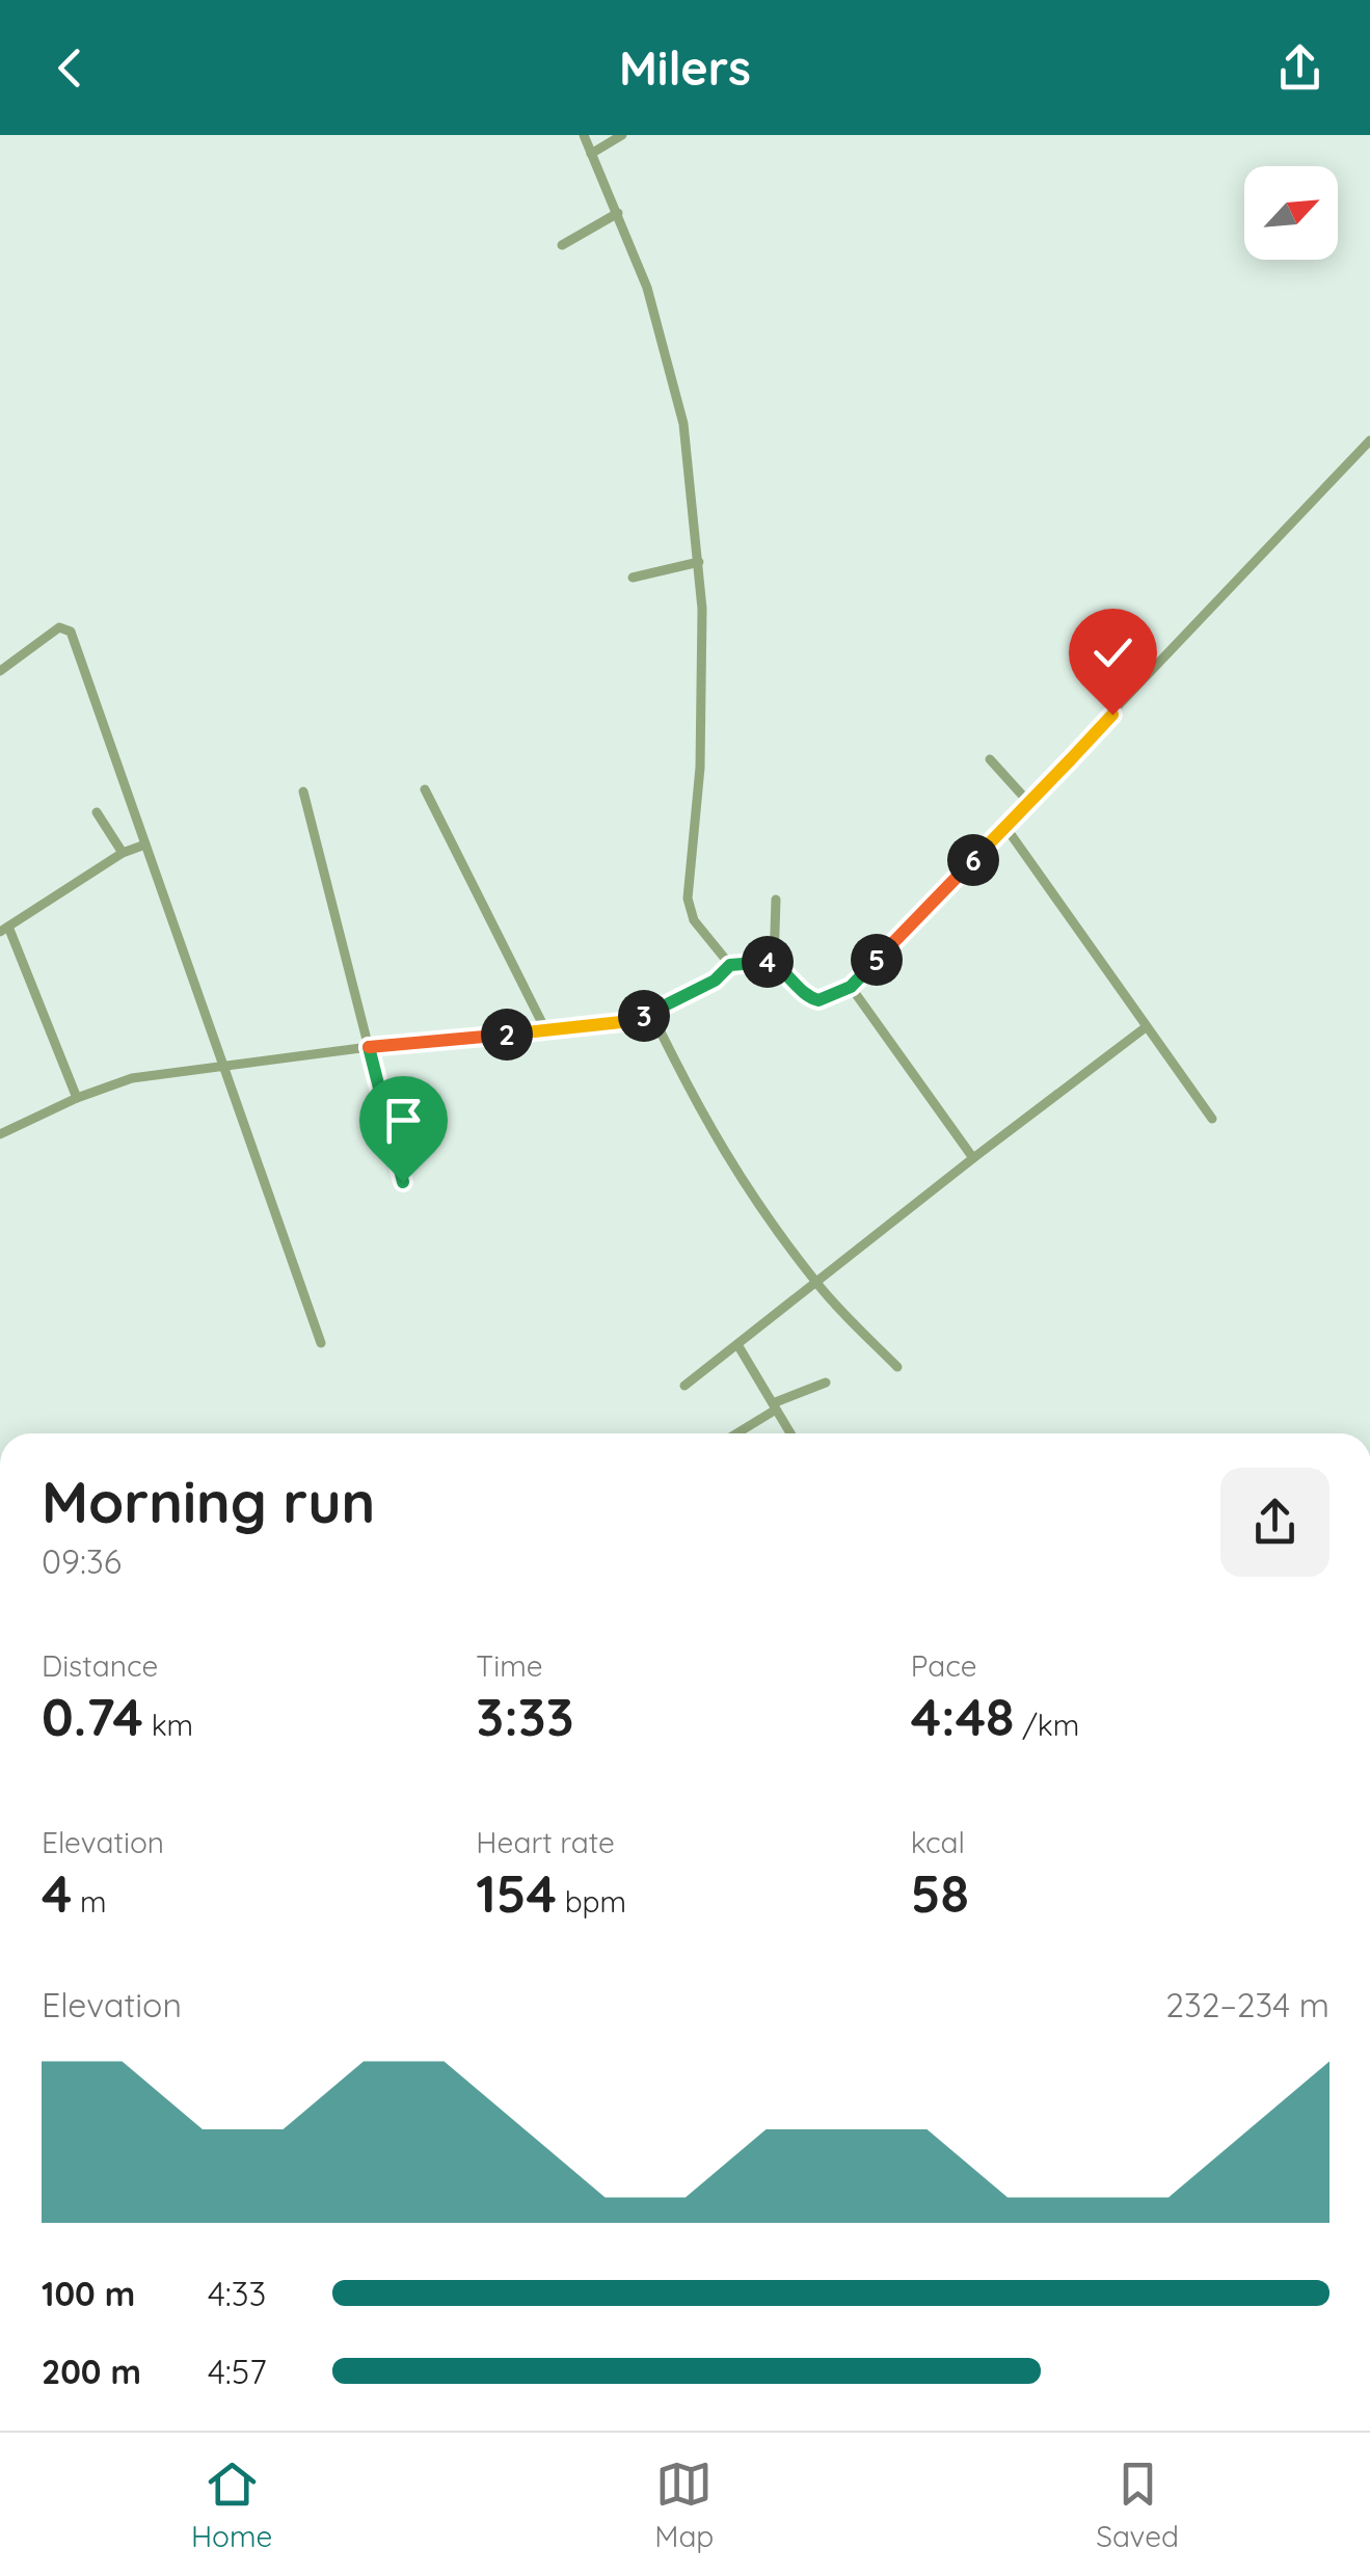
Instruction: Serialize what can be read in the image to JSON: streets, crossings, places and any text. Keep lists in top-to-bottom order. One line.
{"north":"top right","page":{"header":"Milers","pins":["6","5","4","3","2"],"heading":["Morning run","09:36"],"stats":[["Distance","0.74 km"],["Time","3:33"],["Pace","4:48 /km"],["Elevation","4 m"],["Heart rate","154 bpm"],["kcal","58"]],"chart":["Elevation","232–234 m"],"list":[{"name":"100 m","note":"4:33"},{"name":"200 m","note":"4:57"}],"tabs":["Home","Map","Saved"]}}
